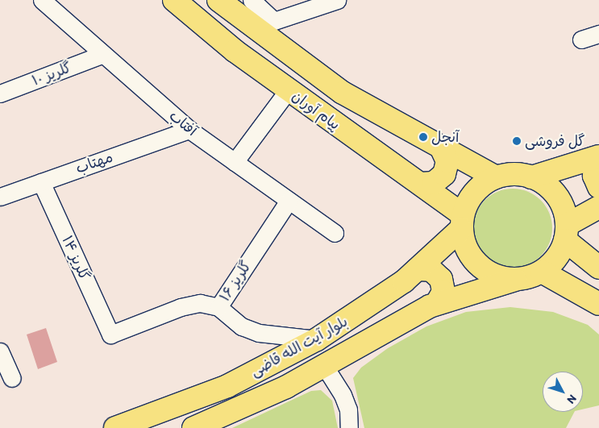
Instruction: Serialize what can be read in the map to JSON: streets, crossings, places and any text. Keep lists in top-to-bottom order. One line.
{"streets":{"main road":["پیام آوران","بلوار آیت ‌الله قاضی"],"street":["گلریز ۱۰","آفتاب","مهتاب","گلریز ۱۴","گلریز ۱۶"]},"crossings":[["گلریز ۱۰","آفتاب"],["پیام آوران","بلوار آیت ‌الله قاضی"],["آفتاب","مهتاب"],["آفتاب","گلریز ۱۶"],["مهتاب","گلریز ۱۴"],["گلریز ۱۴","گلریز ۱۶"]],"places":["آنجل","گل فروشی"],"north":"bottom right"}
